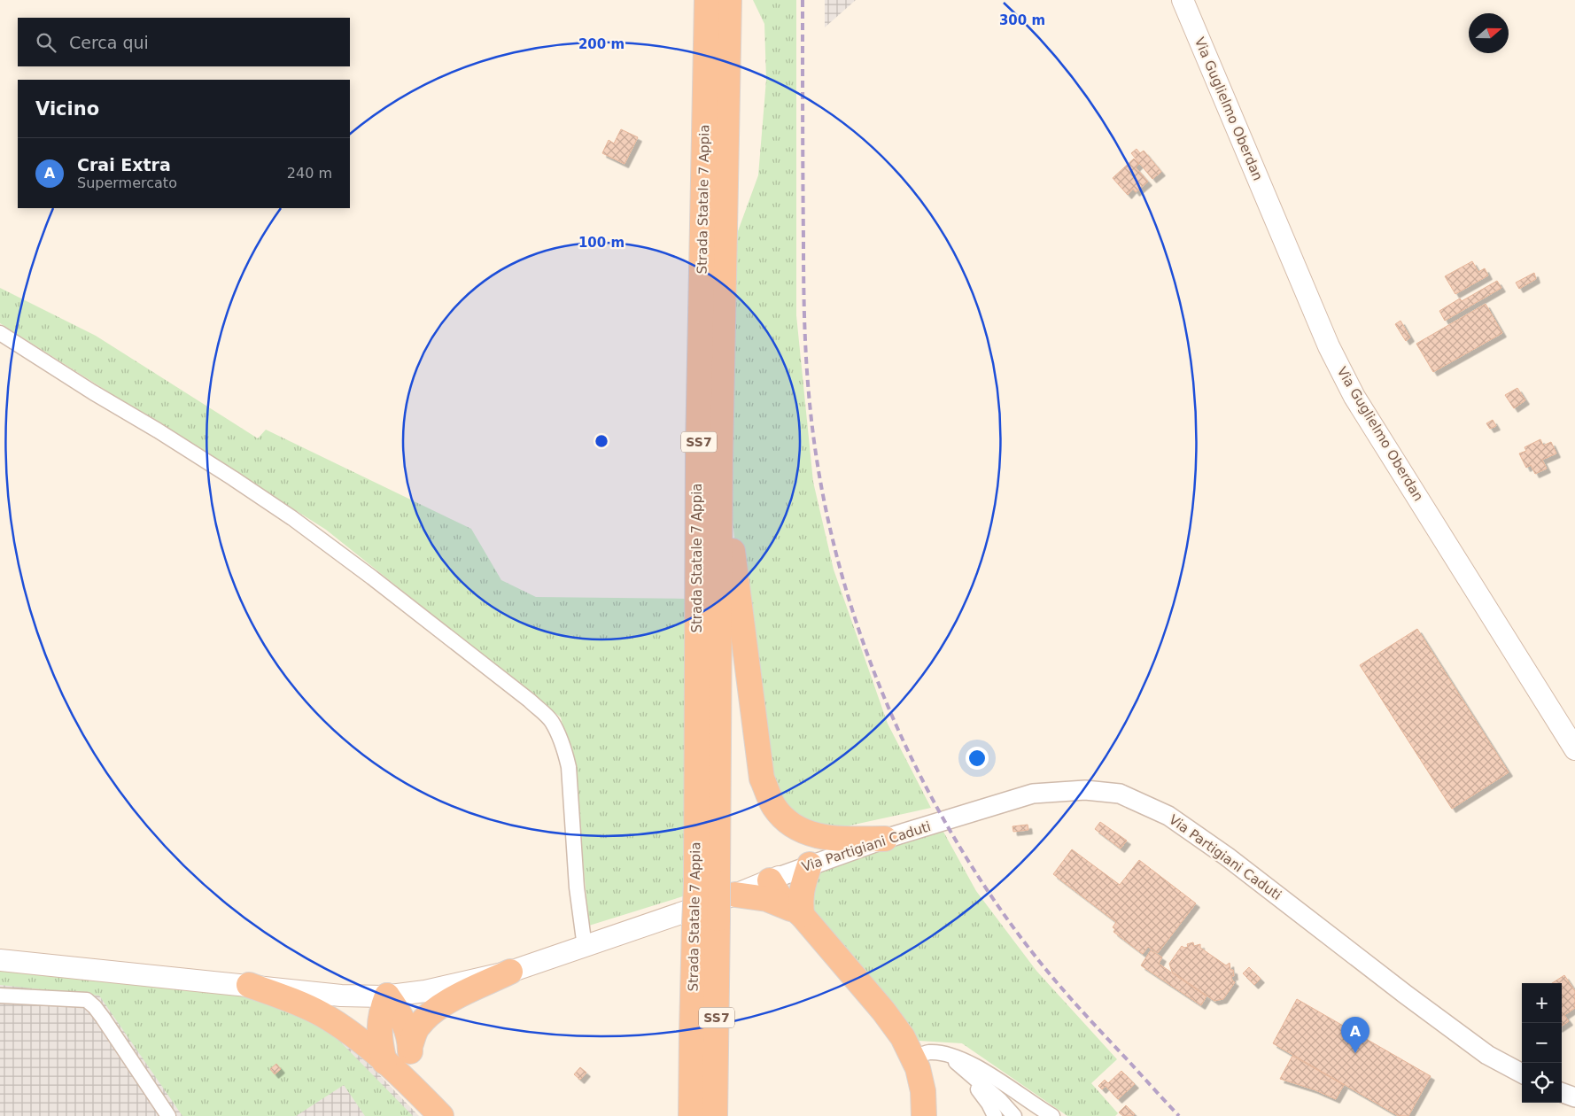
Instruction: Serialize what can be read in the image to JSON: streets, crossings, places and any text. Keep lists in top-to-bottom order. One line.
{"streets":{"highway":["Strada Statale 7 Appia","SS7"],"main road":["Via Guglielmo Oberdan"],"street":["Via Partigiani Caduti"]},"north":"right","page":{"search":"Cerca qui","heading":"Vicino","list":[{"mark":"A","name":"Crai Extra","note":"Supermercato","value":"240 m"}],"map_buttons":["+","−"],"pins":"A"},"rings":["300 m","200 m","100 m"]}
